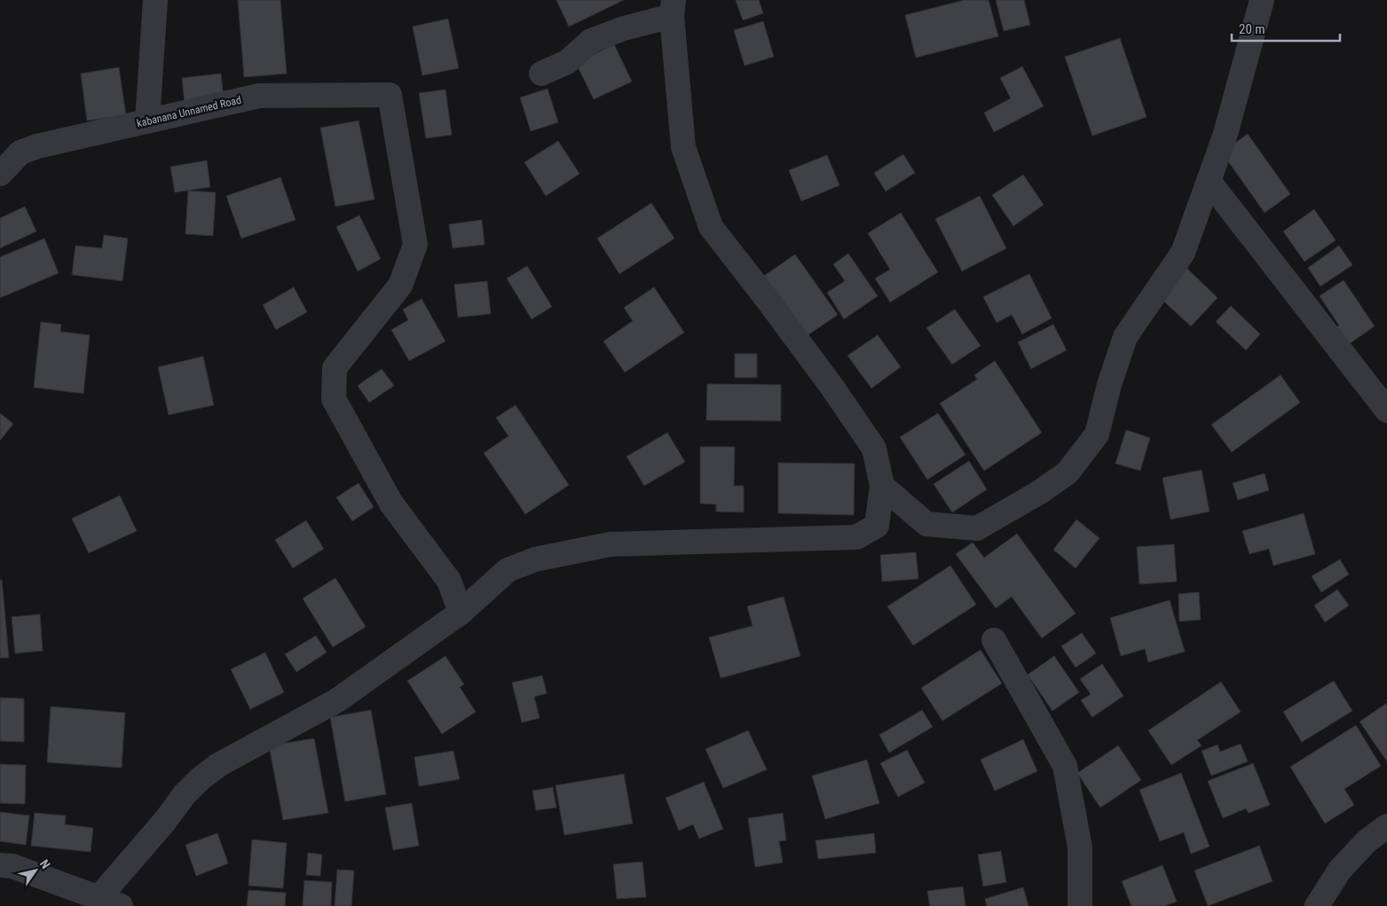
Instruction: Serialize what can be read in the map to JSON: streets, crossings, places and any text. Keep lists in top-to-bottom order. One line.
{"streets":{"street":["kabanana Unnamed Road"]},"scale_bar":"20 m","north":"top right"}
